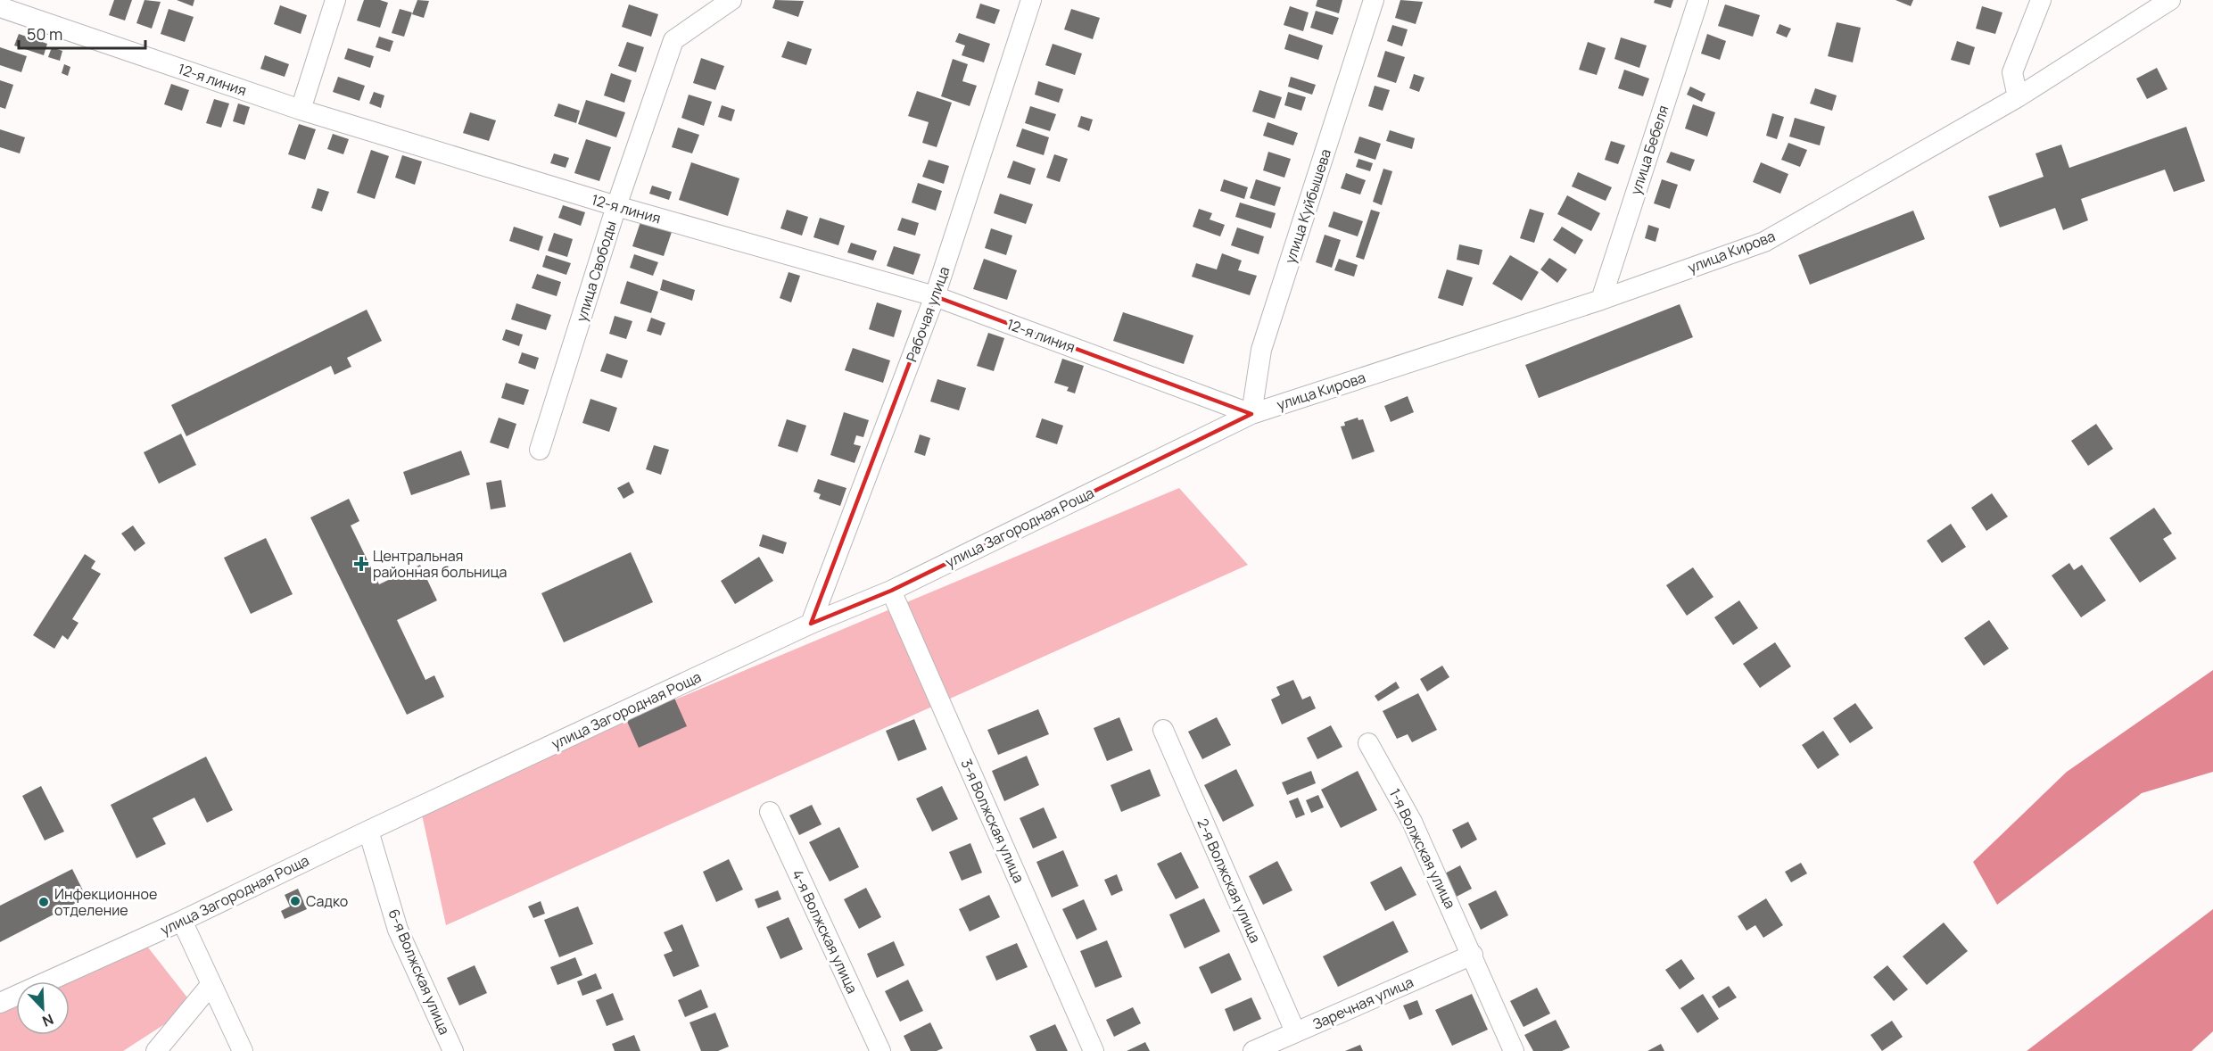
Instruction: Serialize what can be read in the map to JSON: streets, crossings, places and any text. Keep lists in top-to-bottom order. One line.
{"streets":{"street":["12-я линия","улица Бебеля","улица Куйбышева","улица Кирова","улица Свободы","Рабочая улица","улица Загородная Роща","3-я Волжская улица","1-я Волжская улица","2-я Волжская улица","4-я Волжская улица","6-я Волжская улица","Заречная улица"]},"crossings":[["12-я линия","улица Куйбышева"],["12-я линия","улица Кирова"],["12-я линия","улица Свободы"],["12-я линия","Рабочая улица"],["12-я линия","улица Загородная Роща"],["улица Бебеля","улица Кирова"],["улица Куйбышева","улица Кирова"],["улица Куйбышева","улица Загородная Роща"],["улица Кирова","улица Загородная Роща"],["Рабочая улица","улица Загородная Роща"],["улица Загородная Роща","3-я Волжская улица"],["улица Загородная Роща","6-я Волжская улица"],["1-я Волжская улица","Заречная улица"],["2-я Волжская улица","Заречная улица"]],"places":{"health":["Центральная районная больница"],"other":["Садко","Инфекционное отделение"]},"scale_bar":"50 m","north":"bottom right"}
